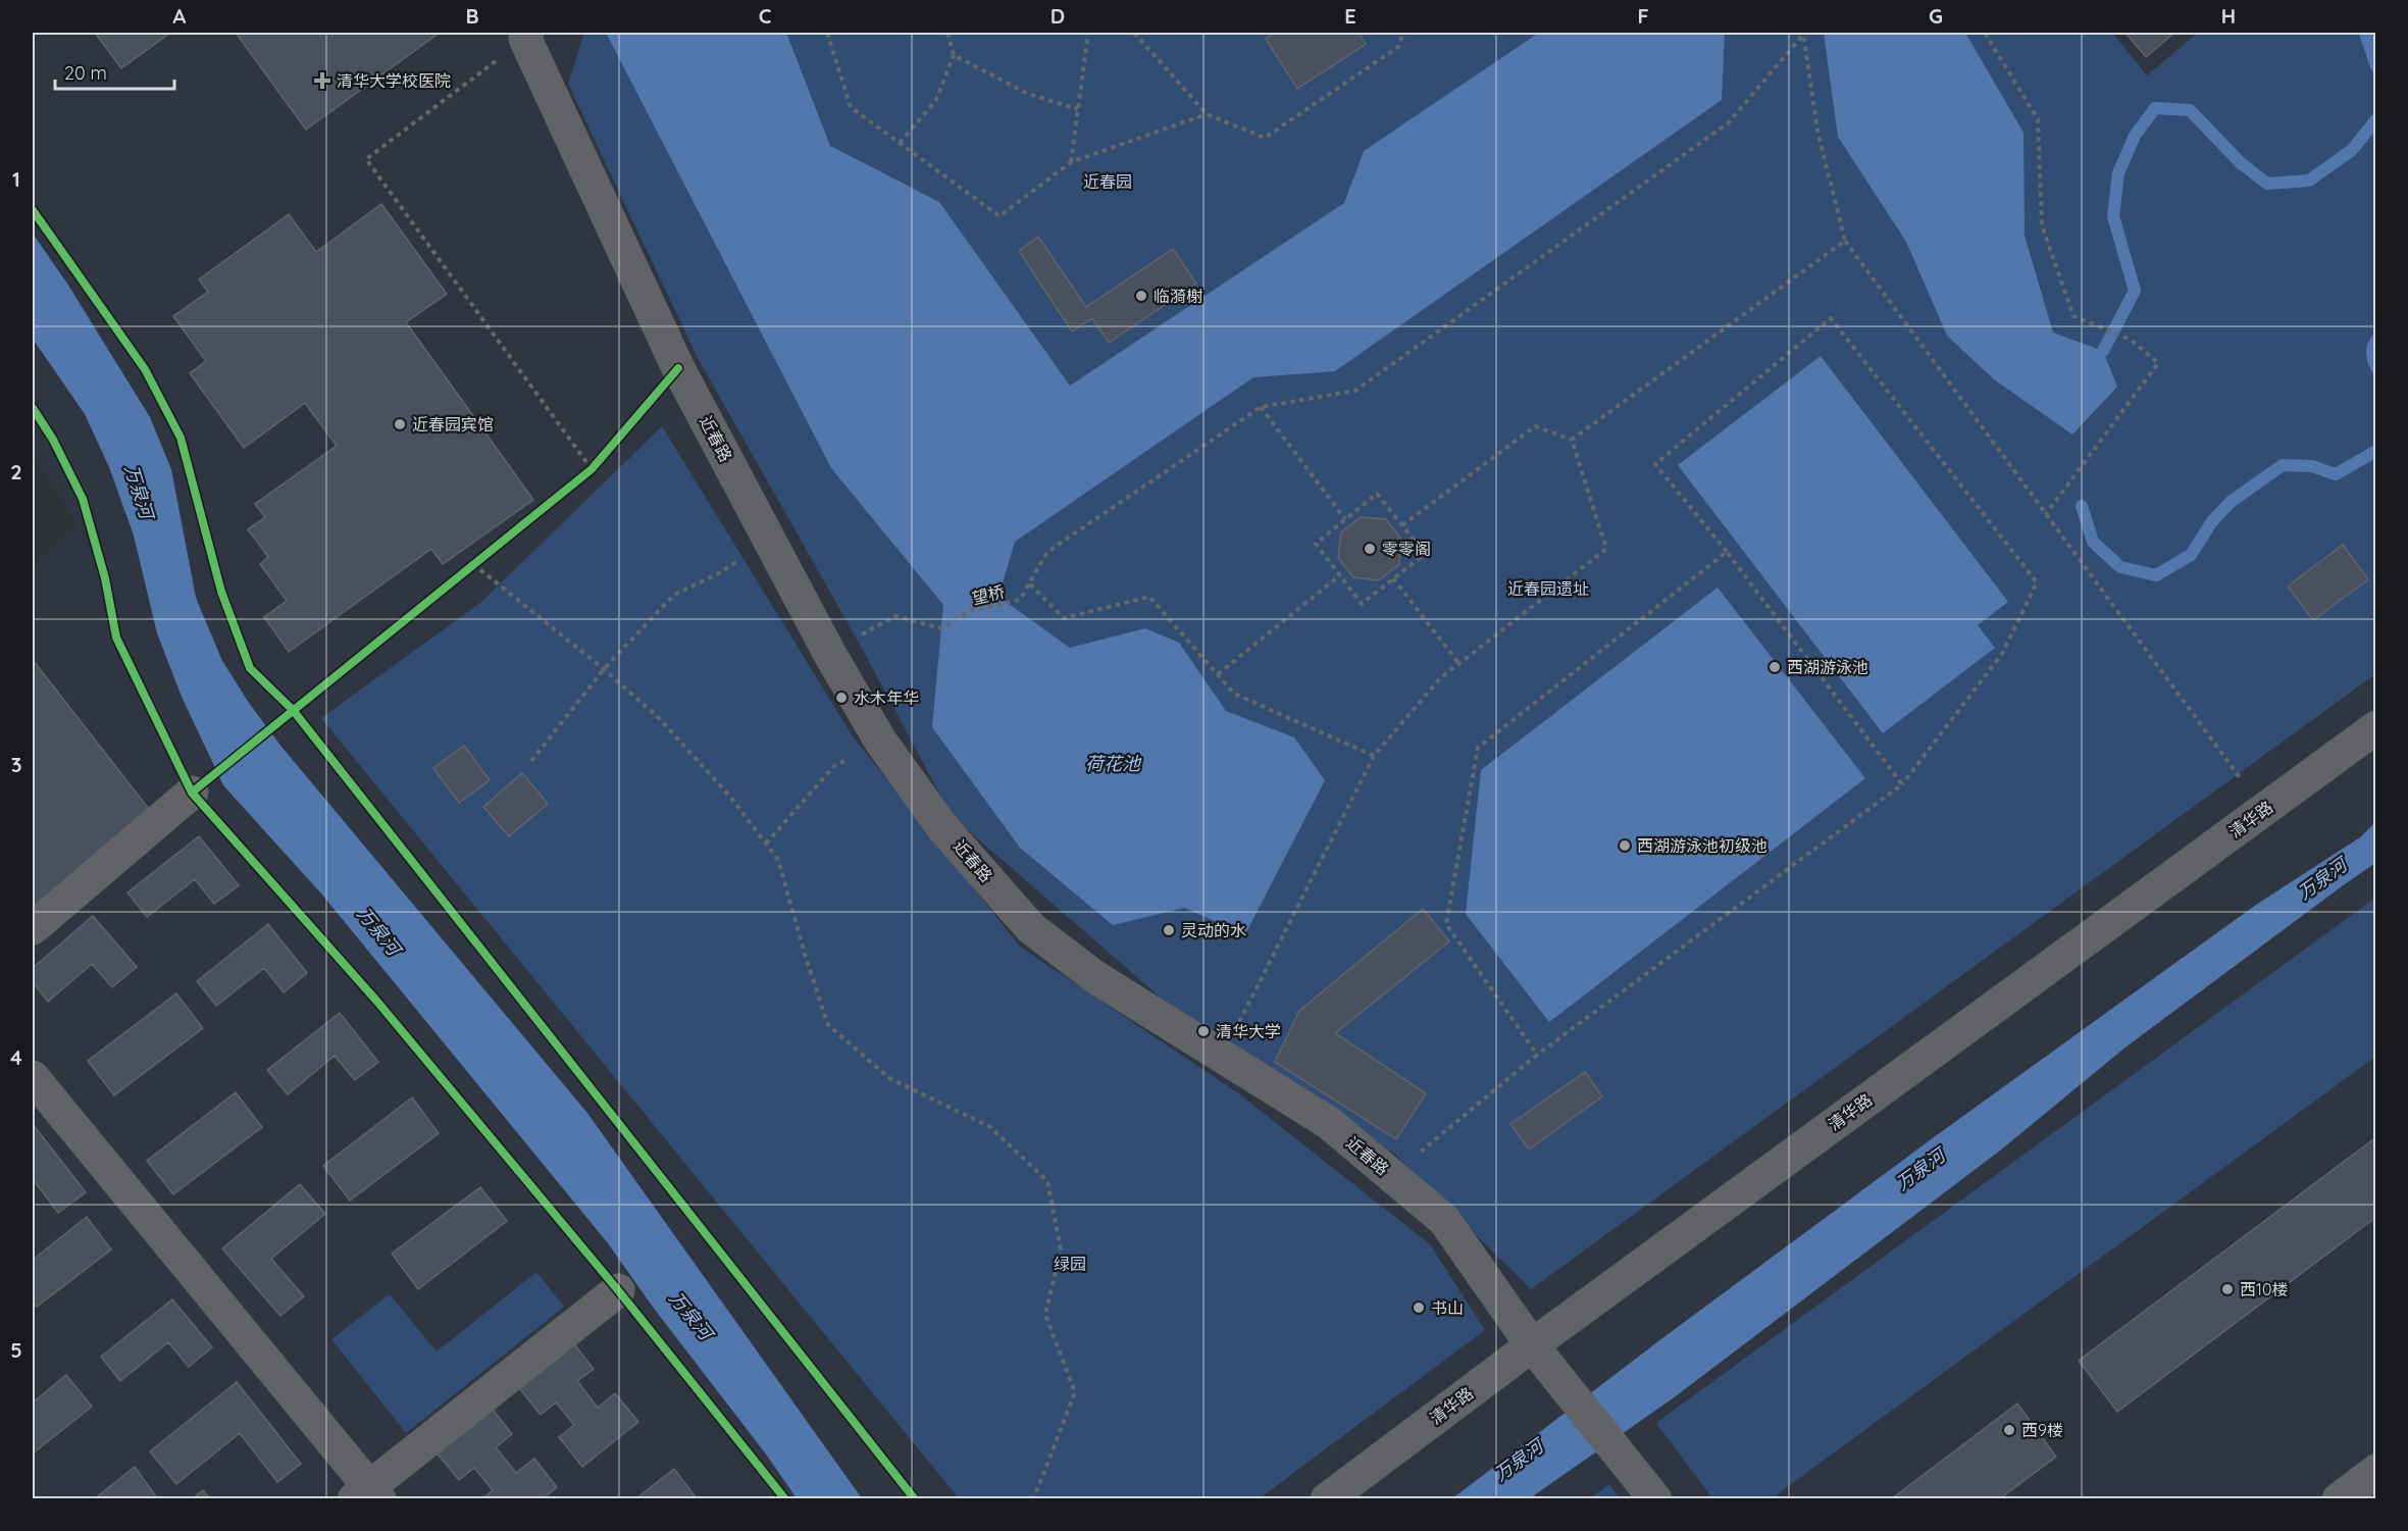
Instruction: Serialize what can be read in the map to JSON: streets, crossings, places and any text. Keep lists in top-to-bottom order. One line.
{"streets":{"street":["近春路","清华路"],"path":["望桥"]},"crossings":[["近春路","清华路"]],"water":["万泉河","荷花池"],"parks":["近春园","近春园遗址","绿园"],"places":{"health":["清华大学校医院"],"other":["临漪榭","近春园宾馆","零零阁","西湖游泳池","水木年华","西湖游泳池初级池","灵动的水","清华大学","西10楼","书山","西9楼"]},"scale_bar":"20 m","grid":{"columns":["A","B","C","D","E","F","G","H"],"rows":["1","2","3","4","5"]}}
